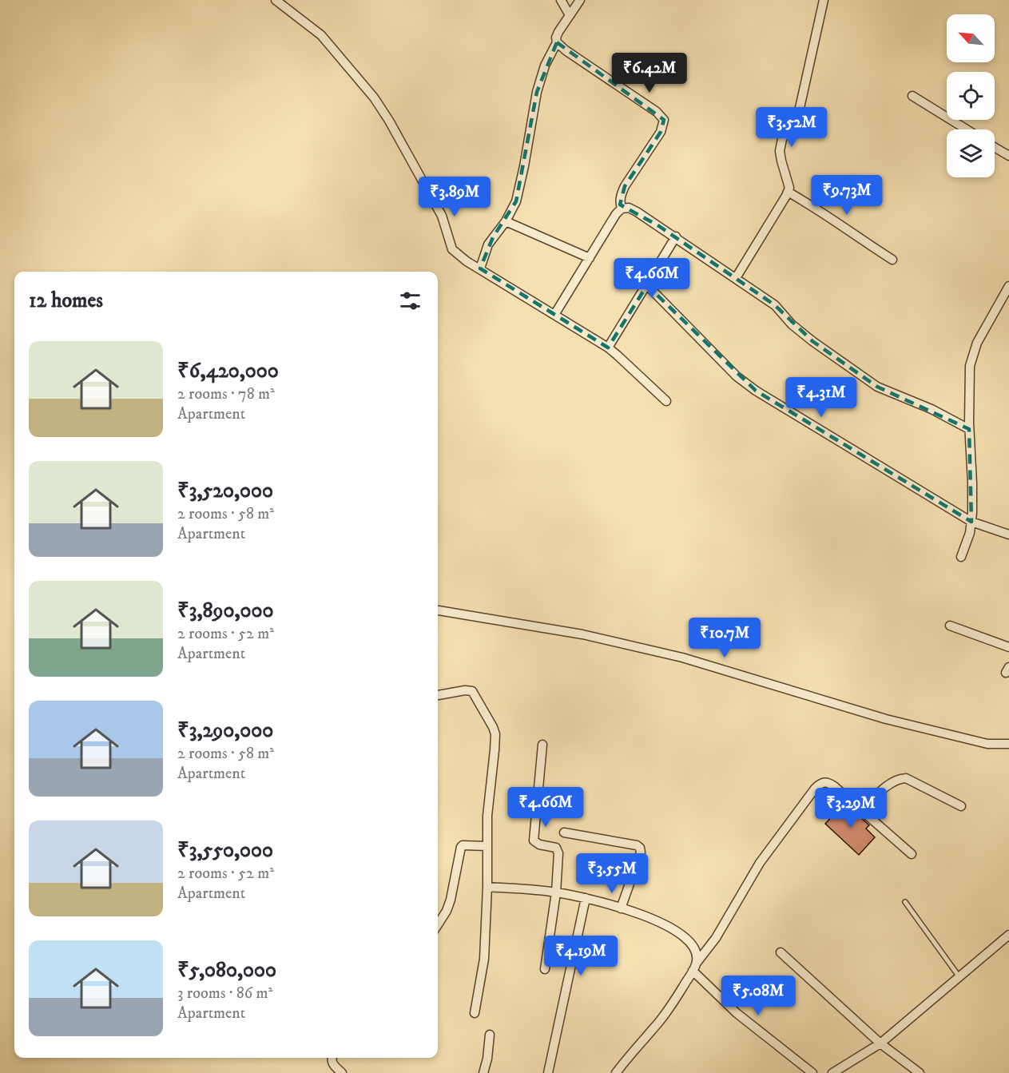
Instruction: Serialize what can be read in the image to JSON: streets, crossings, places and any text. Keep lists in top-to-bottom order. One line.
{"north":"top left","page":{"price":["₹6.42M","₹3.52M","₹9.73M","₹3.89M","₹4.66M","₹4.31M","₹10.7M","₹4.66M","₹3.29M","₹3.55M","₹4.19M","₹5.08M"],"heading":"12 homes","list":[{"name":"₹6,420,000","note":"2 rooms · 78 m² · Apartment"},{"name":"₹3,520,000","note":"2 rooms · 58 m² · Apartment"},{"name":"₹3,890,000","note":"2 rooms · 52 m² · Apartment"},{"name":"₹3,290,000","note":"2 rooms · 58 m² · Apartment"},{"name":"₹3,550,000","note":"2 rooms · 52 m² · Apartment"},{"name":"₹5,080,000","note":"3 rooms · 86 m² · Apartment"}]}}
